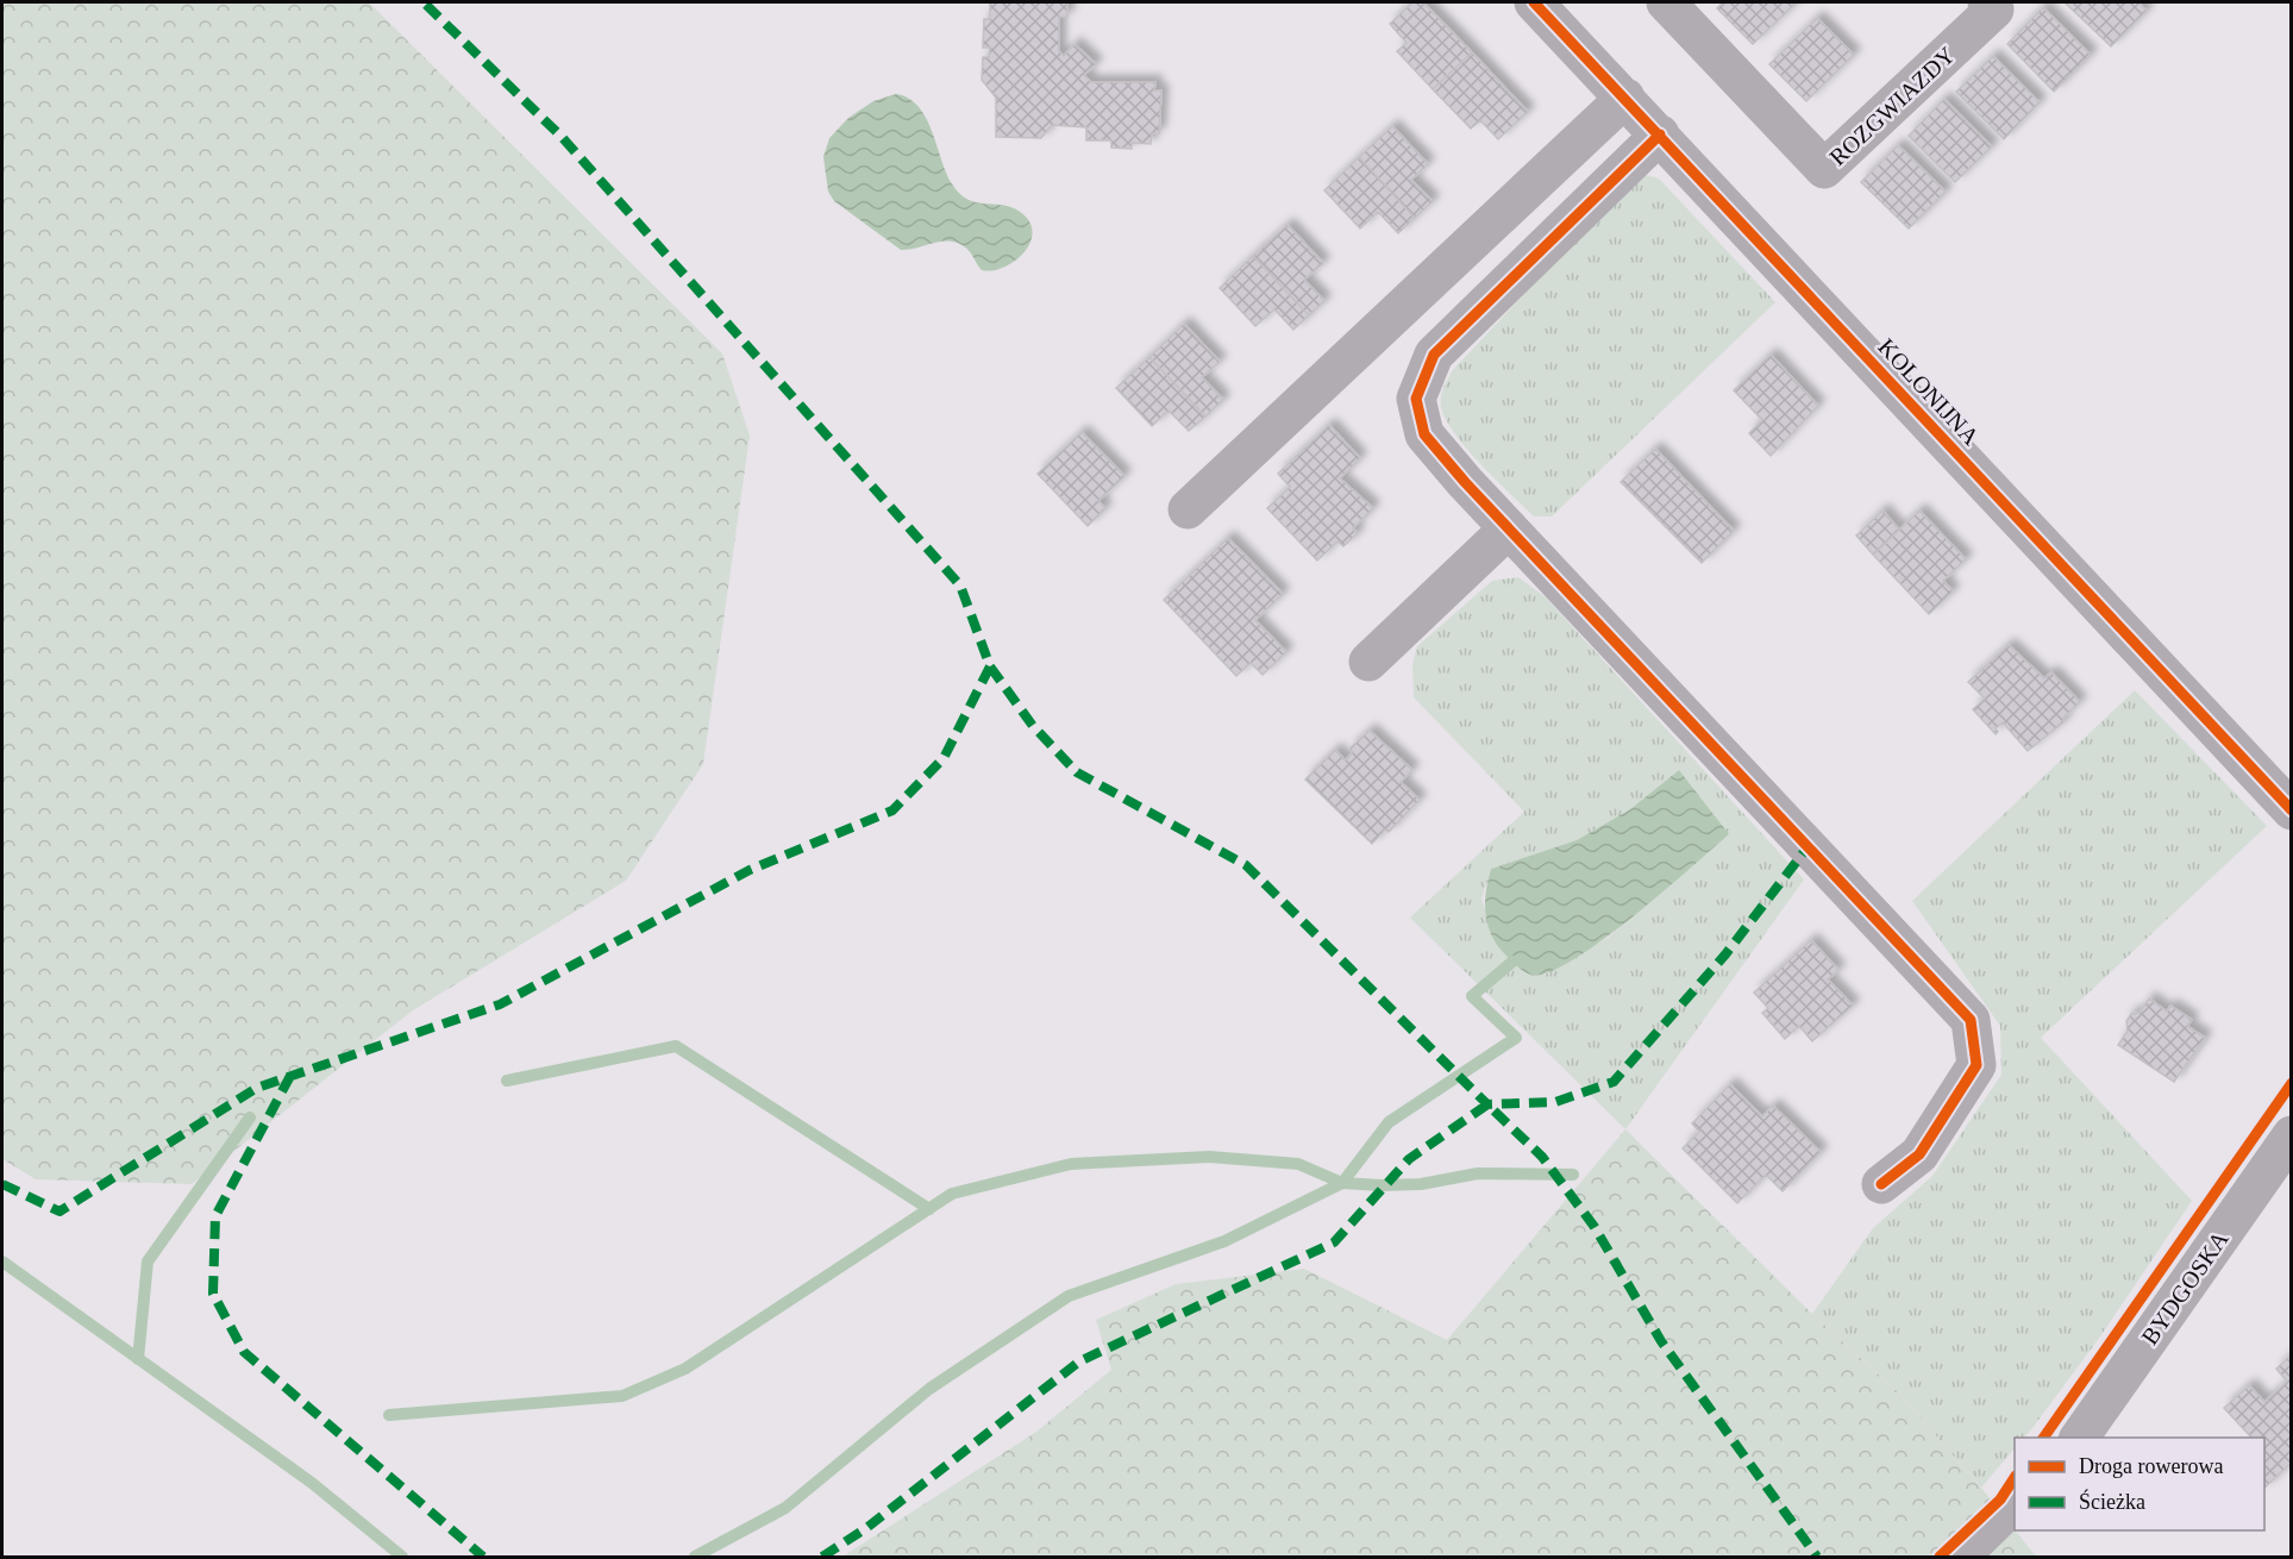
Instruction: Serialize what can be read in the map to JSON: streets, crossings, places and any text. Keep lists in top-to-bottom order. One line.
{"streets":{"street":["ROZGWIAZDY","KOLONIJNA","BYDGOSKA"]},"legend":["Droga rowerowa","Ścieżka"]}
